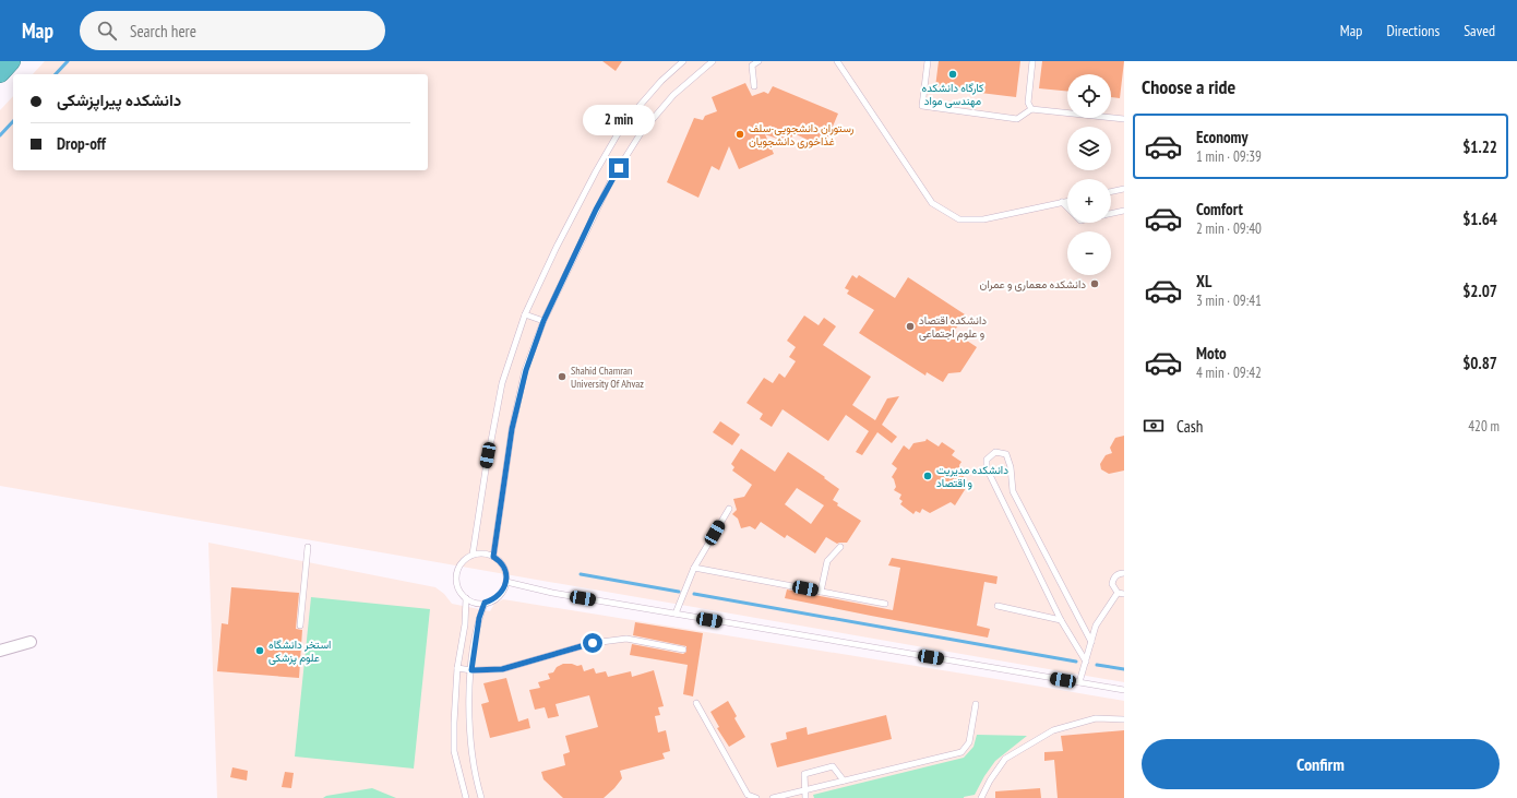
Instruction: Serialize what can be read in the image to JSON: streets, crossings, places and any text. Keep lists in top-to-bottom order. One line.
{"places":["کارگاه دانشکده مهندسی مواد","رستوران دانشجویی-سلف غذاخوری دانشجویان","دانشکده معماری و عمران","دانشکده اقتصاد و علوم اجتماعی","Shahid Chamran University Of Ahvaz","دانشکده مدیریت و اقتصاد","استخر دانشگاه علوم پزشکی"],"page":{"header":"Map","search":"Search here","nav":["Map","Directions","Saved"],"heading":"Choose a ride","map_buttons":["+","−"],"banner":["دانشکده پیراپزشکی","Drop-off"],"bubble":"2 min","list":[{"name":"Economy","note":"1 min · 09:39","value":"$1.22"},{"name":"Comfort","note":"2 min · 09:40","value":"$1.64"},{"name":"XL","note":"3 min · 09:41","value":"$2.07"},{"name":"Moto","note":"4 min · 09:42","value":"$0.87"}],"pay":["Cash","420 m"],"buttons":"Confirm"}}
